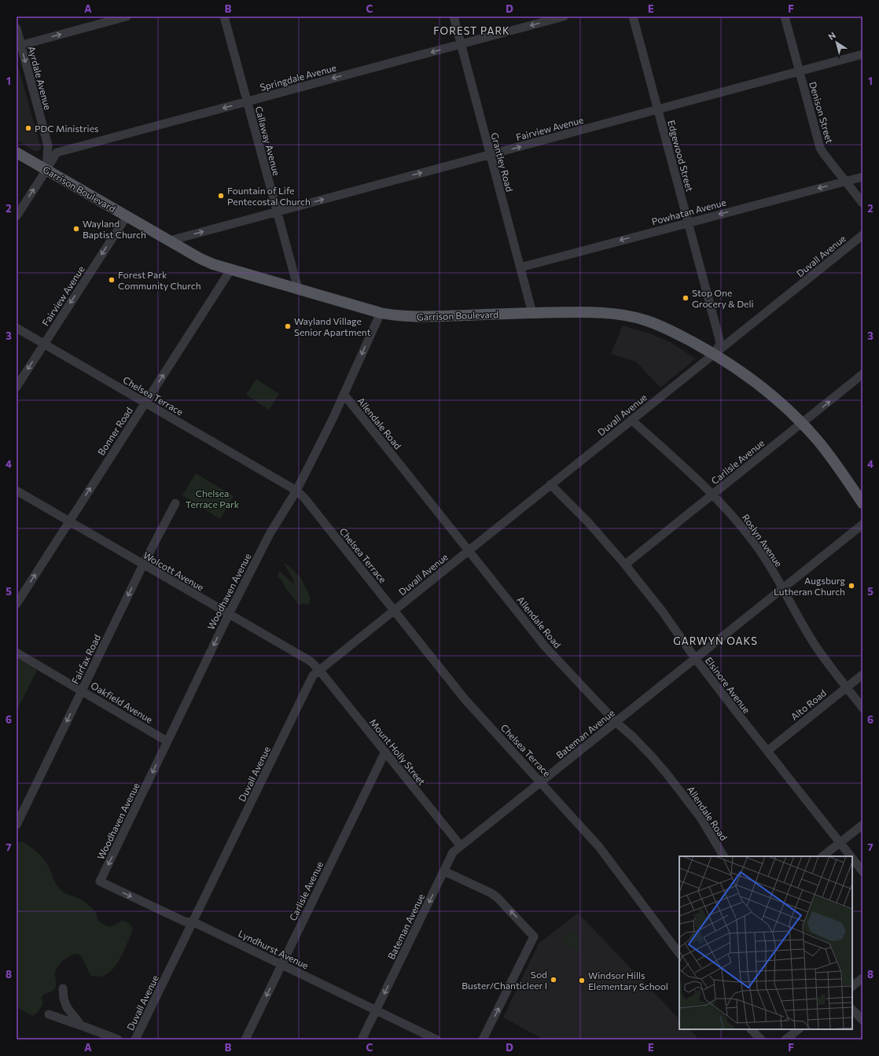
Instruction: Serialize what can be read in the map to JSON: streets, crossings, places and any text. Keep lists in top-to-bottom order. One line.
{"streets":{"main road":["Garrison Boulevard"],"street":["Springdale Avenue","Ayrdale Avenue","Denison Street","Fairview Avenue","Callaway Avenue","Edgewood Street","Grantley Road","Powhatan Avenue","Duvall Avenue","Chelsea Terrace","Allendale Road","Bonner Road","Carlisle Avenue","Roslyn Avenue","Wolcott Avenue","Woodhaven Avenue","Fairfax Road","Elsinore Avenue","Oakfield Avenue","Alto Road","Bateman Avenue","Mount Holly Street","Lyndhurst Avenue"]},"crossings":[["Springdale Avenue","Ayrdale Avenue"],["Springdale Avenue","Callaway Avenue"],["Springdale Avenue","Grantley Road"],["Springdale Avenue","Garrison Boulevard"],["Ayrdale Avenue","Garrison Boulevard"],["Denison Street","Fairview Avenue"],["Denison Street","Powhatan Avenue"],["Fairview Avenue","Callaway Avenue"],["Fairview Avenue","Edgewood Street"],["Fairview Avenue","Grantley Road"],["Fairview Avenue","Garrison Boulevard"],["Fairview Avenue","Chelsea Terrace"],["Callaway Avenue","Garrison Boulevard"],["Edgewood Street","Garrison Boulevard"],["Edgewood Street","Powhatan Avenue"],["Edgewood Street","Duvall Avenue"],["Grantley Road","Garrison Boulevard"],["Grantley Road","Powhatan Avenue"],["Garrison Boulevard","Duvall Avenue"],["Garrison Boulevard","Bonner Road"],["Garrison Boulevard","Carlisle Avenue"],["Garrison Boulevard","Woodhaven Avenue"],["Duvall Avenue","Chelsea Terrace"],["Duvall Avenue","Allendale Road"],["Duvall Avenue","Roslyn Avenue"],["Duvall Avenue","Wolcott Avenue"],["Duvall Avenue","Elsinore Avenue"],["Duvall Avenue","Mount Holly Street"],["Duvall Avenue","Lyndhurst Avenue"],["Chelsea Terrace","Bonner Road"],["Chelsea Terrace","Woodhaven Avenue"],["Chelsea Terrace","Bateman Avenue"],["Allendale Road","Woodhaven Avenue"],["Allendale Road","Bateman Avenue"],["Bonner Road","Wolcott Avenue"],["Carlisle Avenue","Roslyn Avenue"],["Carlisle Avenue","Elsinore Avenue"],["Carlisle Avenue","Mount Holly Street"],["Carlisle Avenue","Lyndhurst Avenue"],["Roslyn Avenue","Alto Road"],["Roslyn Avenue","Bateman Avenue"],["Wolcott Avenue","Woodhaven Avenue"],["Wolcott Avenue","Fairfax Road"],["Wolcott Avenue","Mount Holly Street"],["Woodhaven Avenue","Oakfield Avenue"],["Woodhaven Avenue","Lyndhurst Avenue"],["Fairfax Road","Oakfield Avenue"],["Elsinore Avenue","Alto Road"],["Elsinore Avenue","Bateman Avenue"],["Bateman Avenue","Mount Holly Street"],["Bateman Avenue","Lyndhurst Avenue"]],"one_way":["Springdale Avenue","Ayrdale Avenue","Powhatan Avenue","Bonner Road","Woodhaven Avenue","Fairfax Road"],"districts":["FOREST PARK","GARWYN OAKS"],"parks":["Chelsea Terrace Park"],"places":["PDC Ministries","Fountain of Life Pentecostal Church","Wayland Baptist Church","Forest Park Community Church","Stop One Grocery & Deli","Wayland Village Senior Apartment","Augsburg Lutheran Church","Sod Buster/Chanticleer I","Windsor Hills Elementary School"],"north":"top left","grid":{"columns":["A","B","C","D","E","F"],"rows":["1","2","3","4","5","6","7","8"]}}
